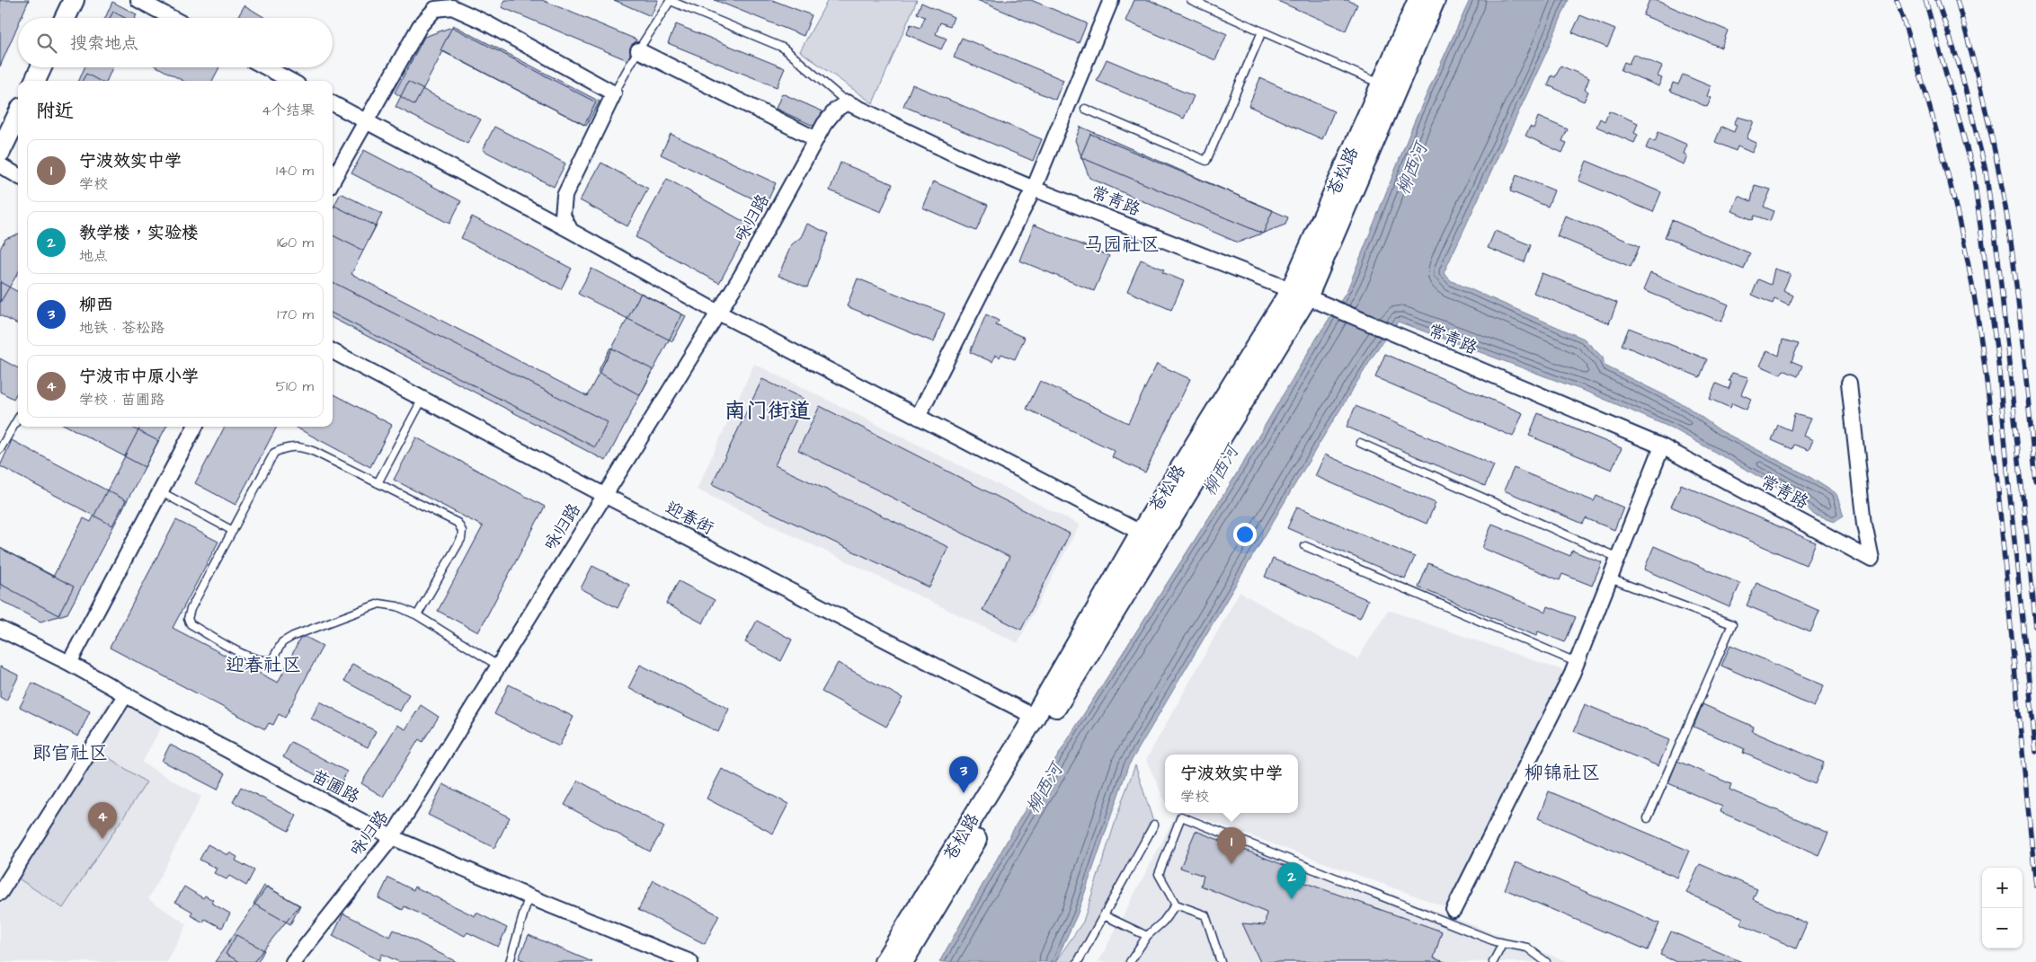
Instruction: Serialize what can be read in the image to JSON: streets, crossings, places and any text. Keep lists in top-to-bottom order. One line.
{"streets":{"main road":["苍松路"],"street":["常青路","咏归路","迎春街","苗圃路"]},"crossings":[["苍松路","常青路"],["苍松路","迎春街"],["常青路","咏归路"],["咏归路","迎春街"],["咏归路","苗圃路"]],"districts":["马园社区","南门街道","迎春社区","郎官社区","柳锦社区"],"water":["柳西河"],"page":{"search":"搜索地点","heading":["附近","4个结果"],"list":[{"mark":"1","name":"宁波效实中学","note":"学校","value":"140 m"},{"mark":"2","name":"教学楼，实验楼","note":"地点","value":"160 m"},{"mark":"3","name":"柳西","note":"地铁 · 苍松路","value":"170 m"},{"mark":"4","name":"宁波市中原小学","note":"学校 · 苗圃路","value":"510 m"}],"popup":["宁波效实中学","学校"],"pins":["3","4","1","2"],"map_buttons":["+","−"]}}
